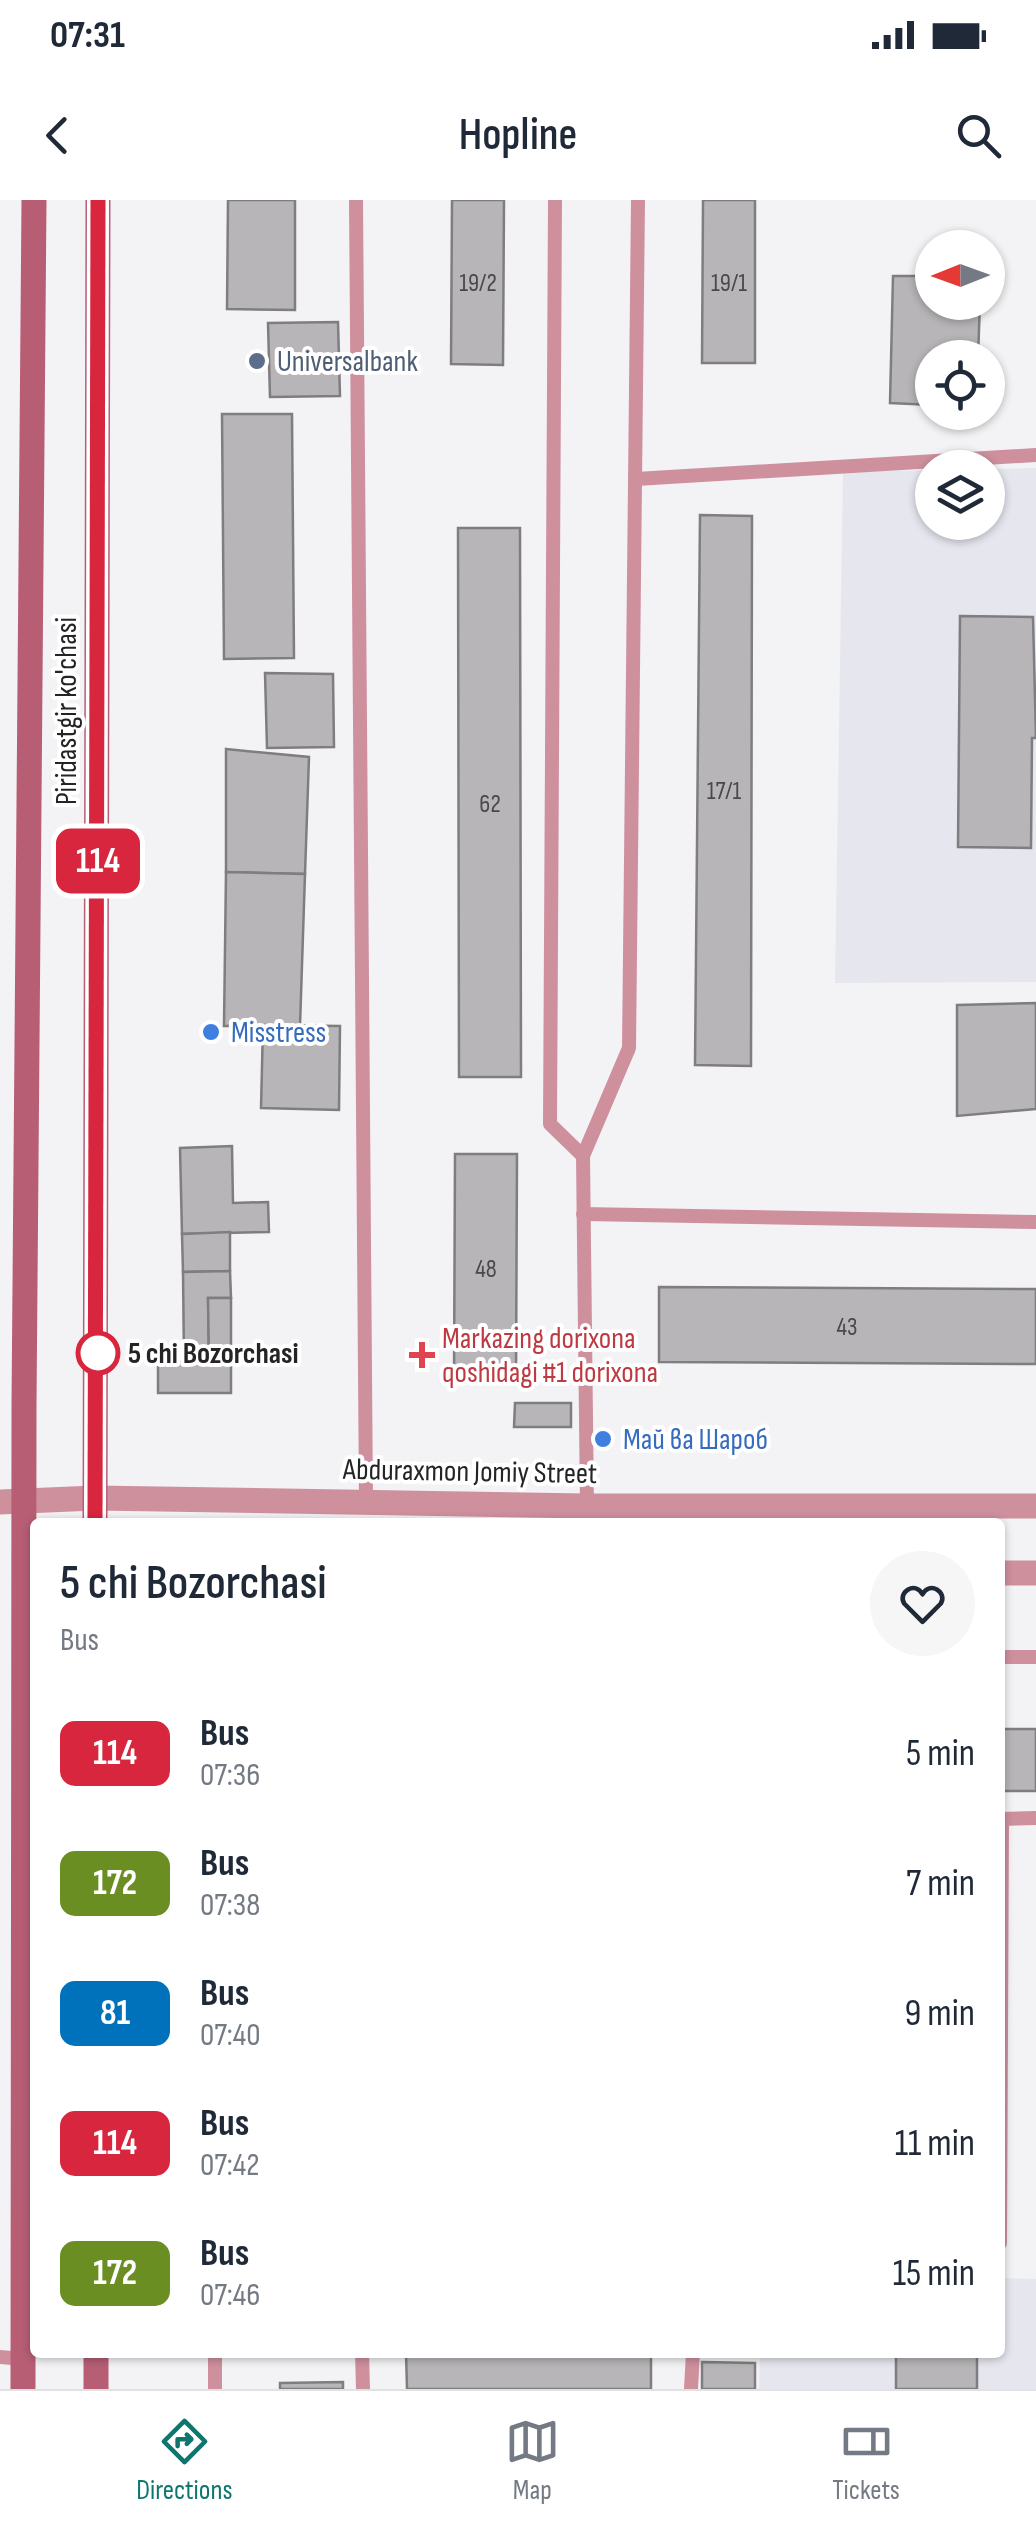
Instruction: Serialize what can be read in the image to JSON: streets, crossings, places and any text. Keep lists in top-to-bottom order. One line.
{"streets":{"main road":["Piridastgir ko'chasi"],"street":["Abduraxmon Jomiy Street"]},"crossings":[["Piridastgir ko'chasi","Abduraxmon Jomiy Street"]],"places":{"other":["Universalbank","Misstress","5 chi Bozorchasi","Май ва Шароб"],"health":["Markazing dorixona qoshidagi #1 dorixona"]},"lines":["bus line 114"],"house_numbers":["19/2","19/1","17/1","62","48","43"],"north":"left","page":{"status":"07:31","header":"Hopline","on_map":"114","heading":["5 chi Bozorchasi","Bus"],"list":[{"mark":"114","name":"Bus","note":"07:36","value":"5 min"},{"mark":"172","name":"Bus","note":"07:38","value":"7 min"},{"mark":"81","name":"Bus","note":"07:40","value":"9 min"},{"mark":"114","name":"Bus","note":"07:42","value":"11 min"},{"mark":"172","name":"Bus","note":"07:46","value":"15 min"}],"tabs":["Directions","Map","Tickets"]}}
